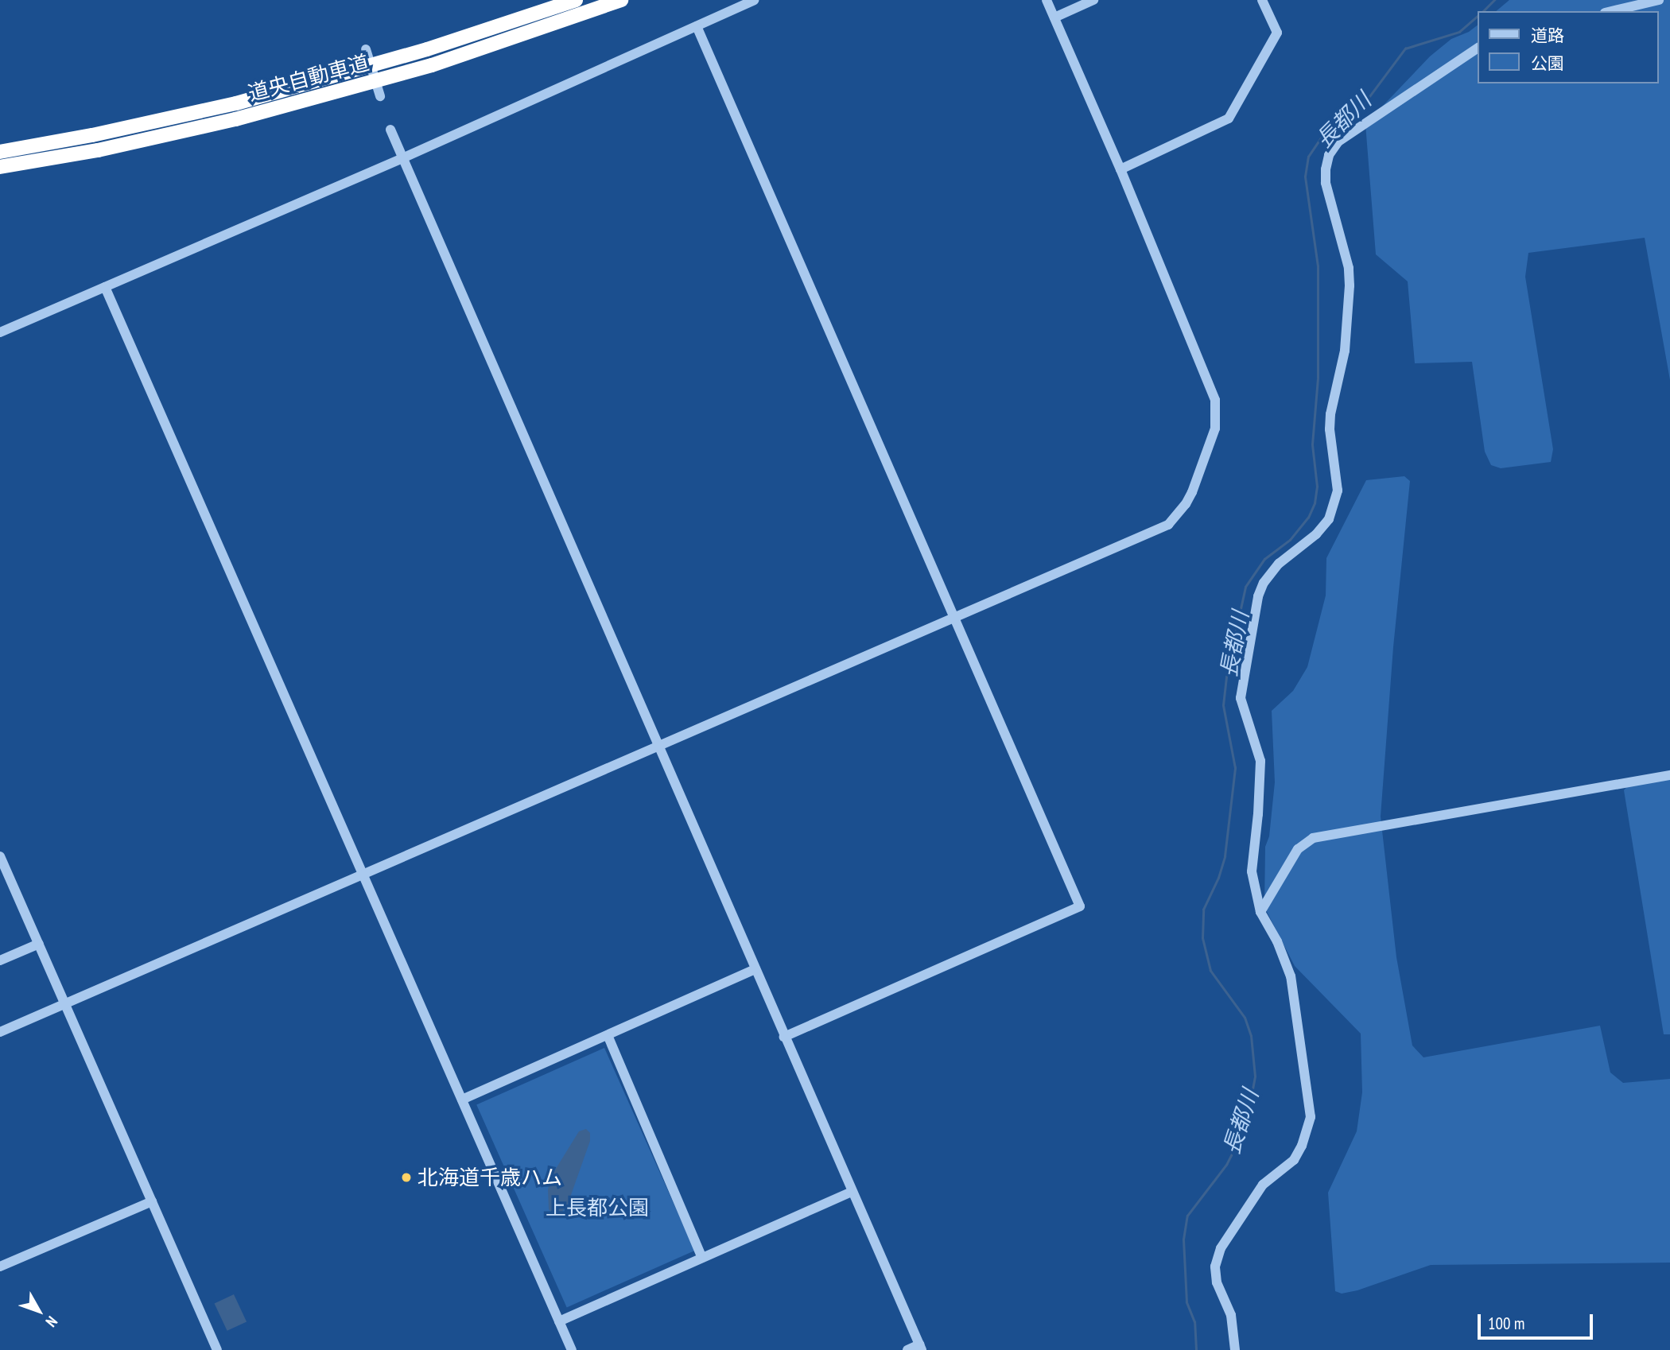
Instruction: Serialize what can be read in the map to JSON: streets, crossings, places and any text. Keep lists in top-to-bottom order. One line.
{"streets":{"highway":["道央自動車道"]},"water":["長都川"],"parks":["上長都公園"],"places":["北海道千歳ハム"],"legend":["道路","公園"],"scale_bar":"100 m","north":"bottom right"}
